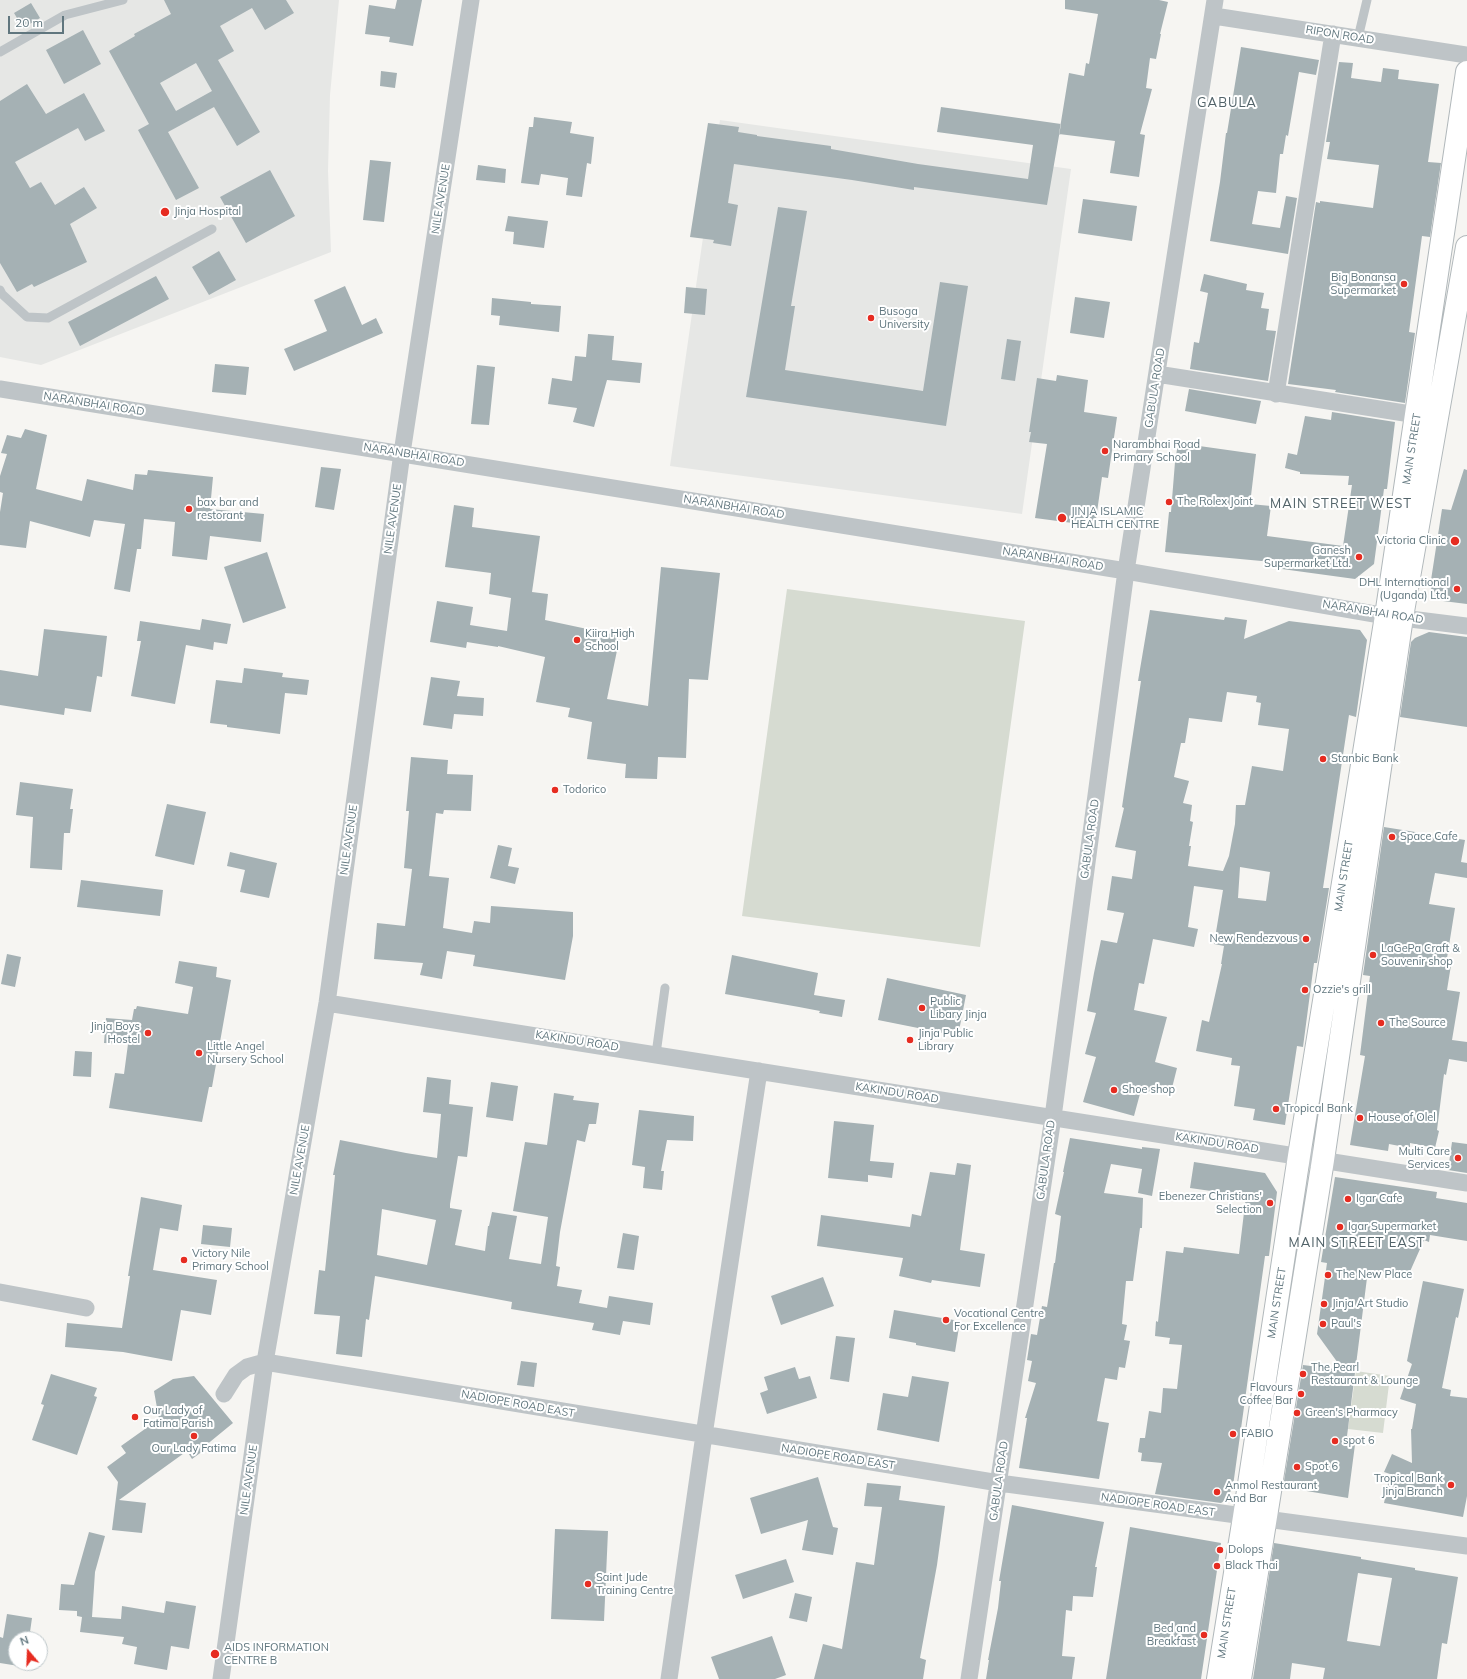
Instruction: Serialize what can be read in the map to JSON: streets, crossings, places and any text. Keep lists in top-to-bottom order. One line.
{"streets":{"street":["RIPON ROAD","NILE AVENUE","GABULA ROAD","NARANBHAI ROAD","MAIN STREET","KAKINDU ROAD","NADIOPE ROAD EAST"]},"crossings":[["RIPON ROAD","GABULA ROAD"],["NILE AVENUE","NARANBHAI ROAD"],["NILE AVENUE","KAKINDU ROAD"],["NILE AVENUE","NADIOPE ROAD EAST"],["GABULA ROAD","NARANBHAI ROAD"],["GABULA ROAD","KAKINDU ROAD"],["GABULA ROAD","NADIOPE ROAD EAST"],["NARANBHAI ROAD","MAIN STREET"],["MAIN STREET","KAKINDU ROAD"],["MAIN STREET","NADIOPE ROAD EAST"]],"districts":["GABULA","MAIN STREET WEST","MAIN STREET EAST"],"places":["Jinja Hospital","Big Bonansa Supermarket","Busoga University","Narambhai Road Primary School","The Rolex Joint","bax bar and restorant","JINJA ISLAMIC HEALTH CENTRE","Victoria Clinic","Ganesh Supermarket Ltd.","DHL International (Uganda) Ltd.","Kiira High School","Stanbic Bank","Todorico","Space Cafe","New Rendezvous","LaGePa Craft & Souvenir shop","Ozzie's grill","Public Libary Jinja","The Source","Jinja Boys Hostel","Jinja Public Library","Little Angel Nursery School","Shoe shop","Tropical Bank","House of Olel","Multi Care Services","Igar Cafe","Ebenezer Christians' Selection","Igar Supermarket","Victory Nile Primary School","The New Place","Jinja Art Studio","Vocational Centre For Excellence","Paul's","The Pearl Restaurant & Lounge","Flavours Coffee Bar","Green's Pharmacy","Our Lady of Fatima Parish","FABIO","Our Lady Fatima","spot 6","Spot 6","Tropical Bank Jinja Branch","Anmol Restaurant And Bar","Dolops","Black Thai","Saint Jude Training Centre","Bed and Breakfast","AIDS INFORMATION CENTRE B"],"scale_bar":"20 m","north":"top"}
